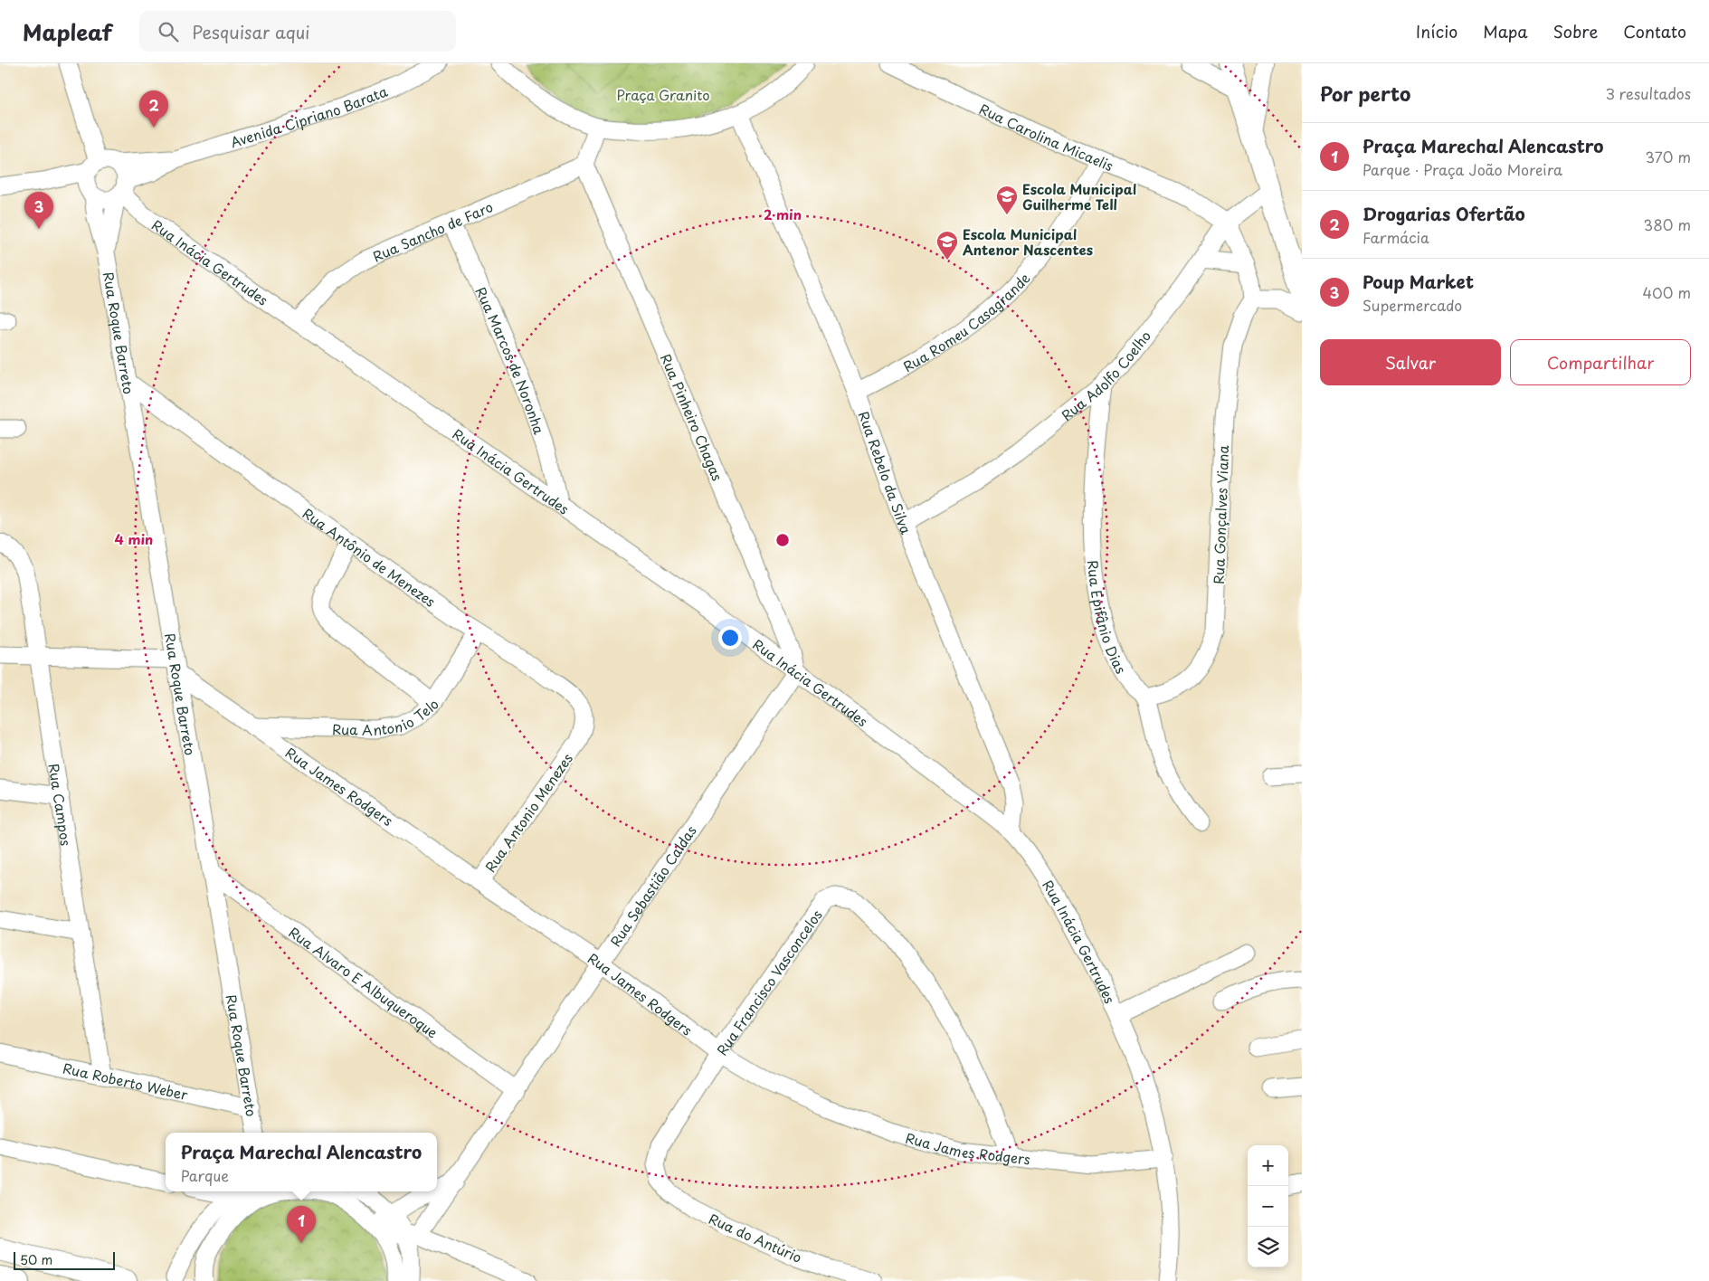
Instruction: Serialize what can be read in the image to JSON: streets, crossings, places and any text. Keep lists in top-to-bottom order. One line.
{"streets":{"street":["Avenida Cipriano Barata","Rua Carolina Micaelis","Rua Sancho de Faro","Rua Inácia Gertrudes","Rua Romeu Casagrande","Rua Roque Barreto","Rua Marcos de Noronha","Rua Adolfo Coelho","Rua Pinheiro Chagas","Rua Rebelo da Silva","Rua Gonçalves Viana","Rua Antônio de Menezes","Rua Epifânio Dias","Rua Antonio Telo","Rua James Rodgers","Rua Campos","Rua Antonio Menezes","Rua Sebastião Caldas","Rua Alvaro E Albuqueroque","Rua Francisco Vasconcelos","Rua Roberto Weber","Rua do Antúrio"]},"crossings":[["Avenida Cipriano Barata","Rua Inácia Gertrudes"],["Avenida Cipriano Barata","Rua Roque Barreto"],["Rua Carolina Micaelis","Rua Romeu Casagrande"],["Rua Carolina Micaelis","Rua Adolfo Coelho"],["Rua Sancho de Faro","Rua Inácia Gertrudes"],["Rua Sancho de Faro","Rua Marcos de Noronha"],["Rua Sancho de Faro","Rua Pinheiro Chagas"],["Rua Inácia Gertrudes","Rua Roque Barreto"],["Rua Inácia Gertrudes","Rua Marcos de Noronha"],["Rua Inácia Gertrudes","Rua Pinheiro Chagas"],["Rua Inácia Gertrudes","Rua Rebelo da Silva"],["Rua Inácia Gertrudes","Rua James Rodgers"],["Rua Inácia Gertrudes","Rua Sebastião Caldas"],["Rua Romeu Casagrande","Rua Rebelo da Silva"],["Rua Roque Barreto","Rua Antônio de Menezes"],["Rua Roque Barreto","Rua James Rodgers"],["Rua Roque Barreto","Rua Alvaro E Albuqueroque"],["Rua Roque Barreto","Rua Roberto Weber"],["Rua Adolfo Coelho","Rua Rebelo da Silva"],["Rua Adolfo Coelho","Rua Epifânio Dias"],["Rua Pinheiro Chagas","Rua Sebastião Caldas"],["Rua Gonçalves Viana","Rua Epifânio Dias"],["Rua Antônio de Menezes","Rua Antonio Telo"],["Rua Antônio de Menezes","Rua Antonio Menezes"],["Rua Antonio Telo","Rua James Rodgers"],["Rua James Rodgers","Rua Antonio Menezes"],["Rua James Rodgers","Rua Sebastião Caldas"],["Rua James Rodgers","Rua Francisco Vasconcelos"],["Rua Campos","Rua Roberto Weber"],["Rua Sebastião Caldas","Rua Alvaro E Albuqueroque"],["Rua Francisco Vasconcelos","Rua do Antúrio"]],"parks":["Praça Granito"],"places":{"school or university":["Escola Municipal Guilherme Tell","Escola Municipal Antenor Nascentes"]},"scale_bar":"50 m","page":{"header":"Mapleaf","search":"Pesquisar aqui","nav":["Início","Mapa","Sobre","Contato"],"heading":["Por perto","3 resultados"],"pins":["2","3","1"],"list":[{"mark":"1","name":"Praça Marechal Alencastro","note":"Parque · Praça João Moreira","value":"370 m"},{"mark":"2","name":"Drogarias Ofertão","note":"Farmácia","value":"380 m"},{"mark":"3","name":"Poup Market","note":"Supermercado","value":"400 m"}],"buttons":["Salvar","Compartilhar"],"popup":["Praça Marechal Alencastro","Parque"],"map_buttons":["+","−"],"scale":"50 m"},"rings":["2 min","4 min"]}
